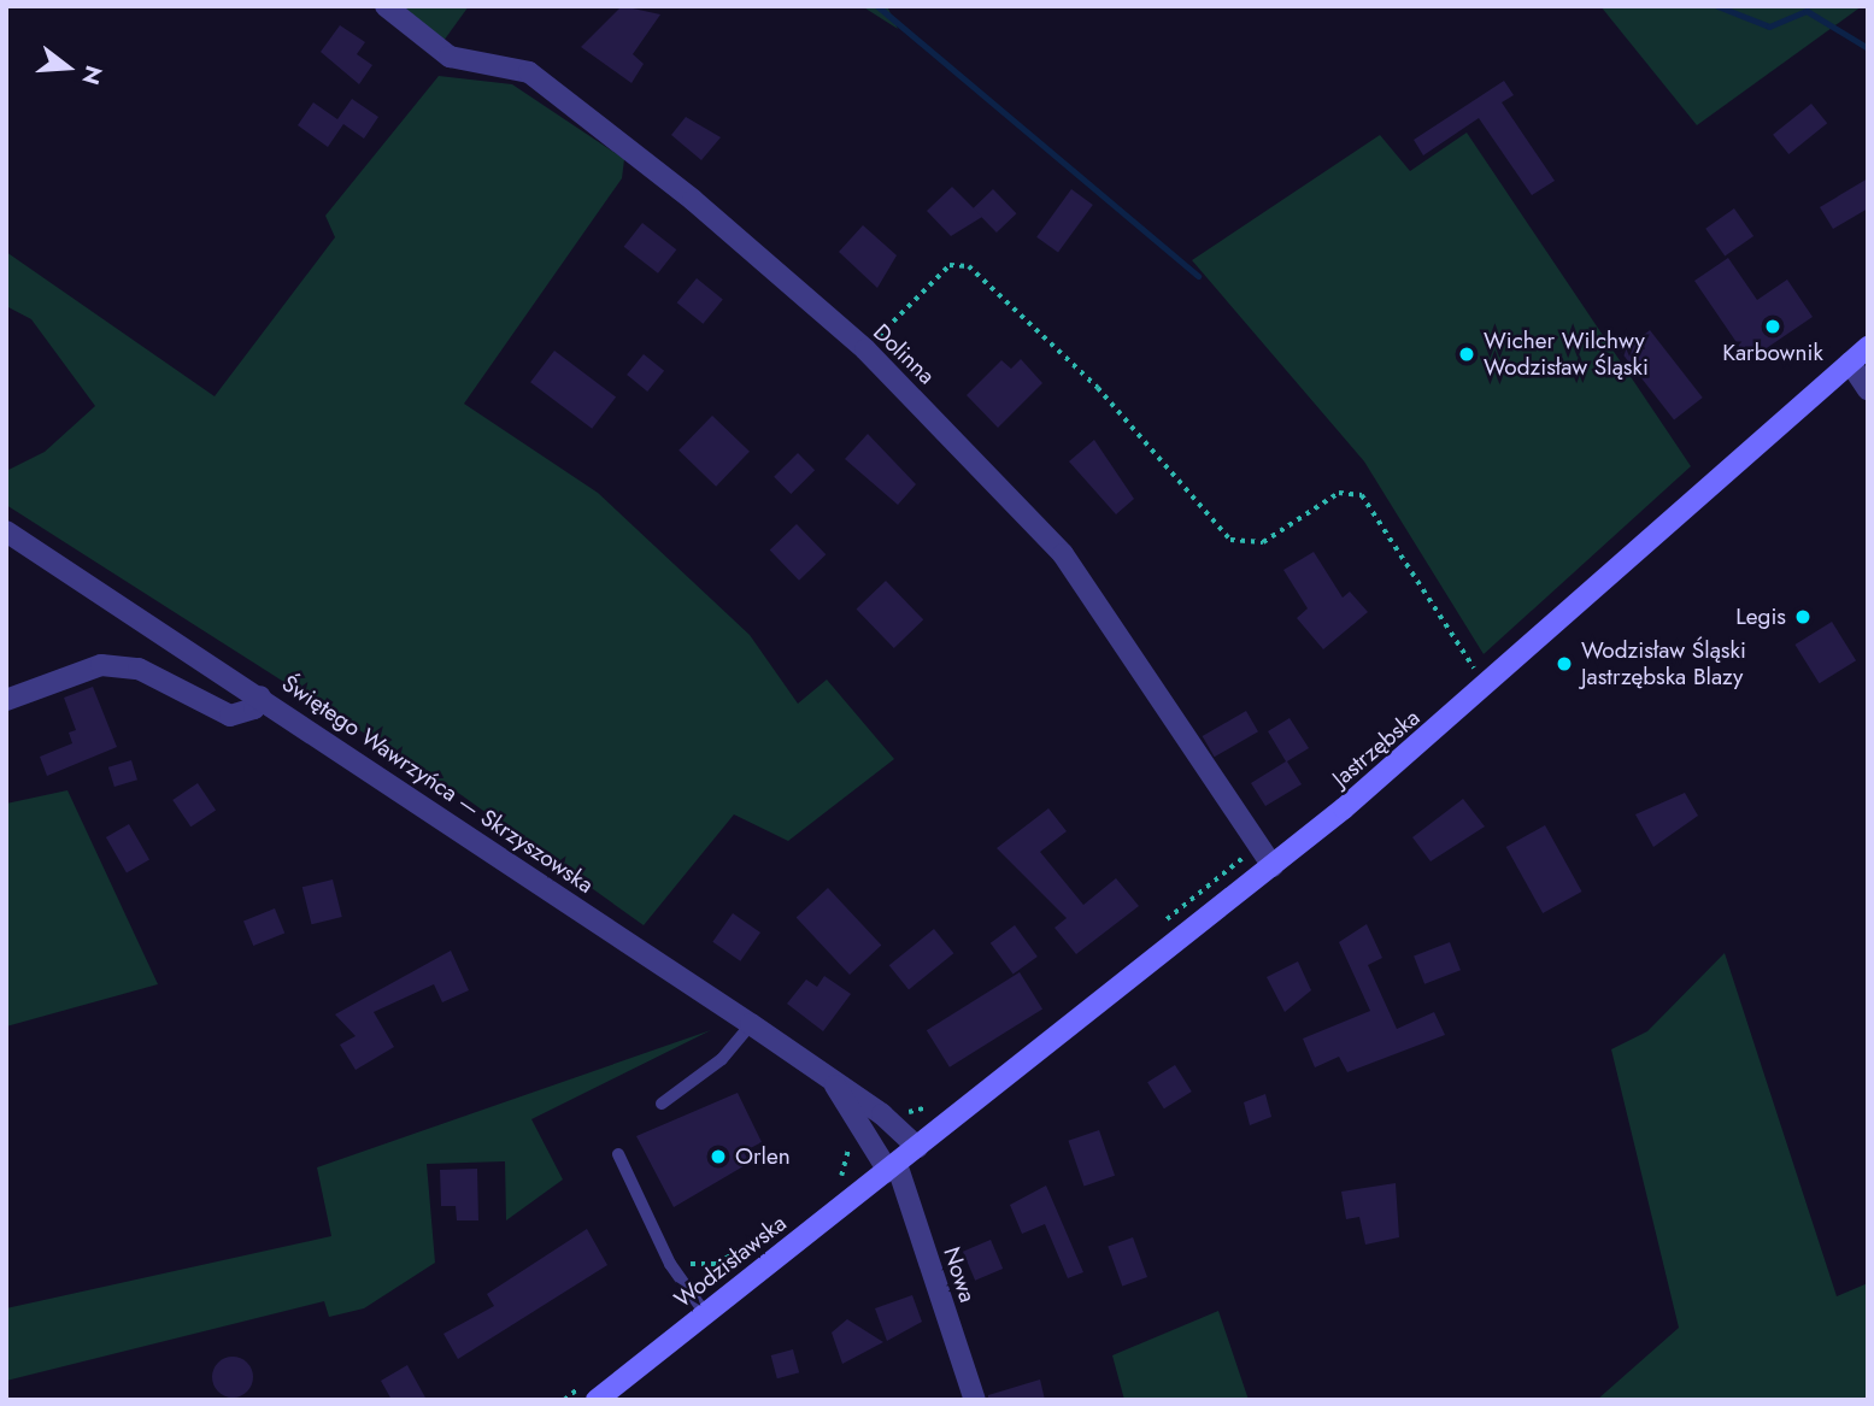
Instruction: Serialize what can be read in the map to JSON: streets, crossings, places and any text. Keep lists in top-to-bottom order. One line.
{"streets":{"main road":["Jastrzębska","Wodzisławska"],"street":["Dolinna","Świętego Wawrzyńca — Skrzyszowska","Nowa"]},"crossings":[["Dolinna","Jastrzębska"],["Jastrzębska","Świętego Wawrzyńca — Skrzyszowska"],["Jastrzębska","Wodzisławska"],["Jastrzębska","Nowa"],["Świętego Wawrzyńca — Skrzyszowska","Nowa"],["Wodzisławska","Nowa"]],"places":["Karbownik","Wicher Wilchwy Wodzisław Śląski","Legis","Wodzisław Śląski Jastrzębska Blazy","Orlen"],"north":"right"}
